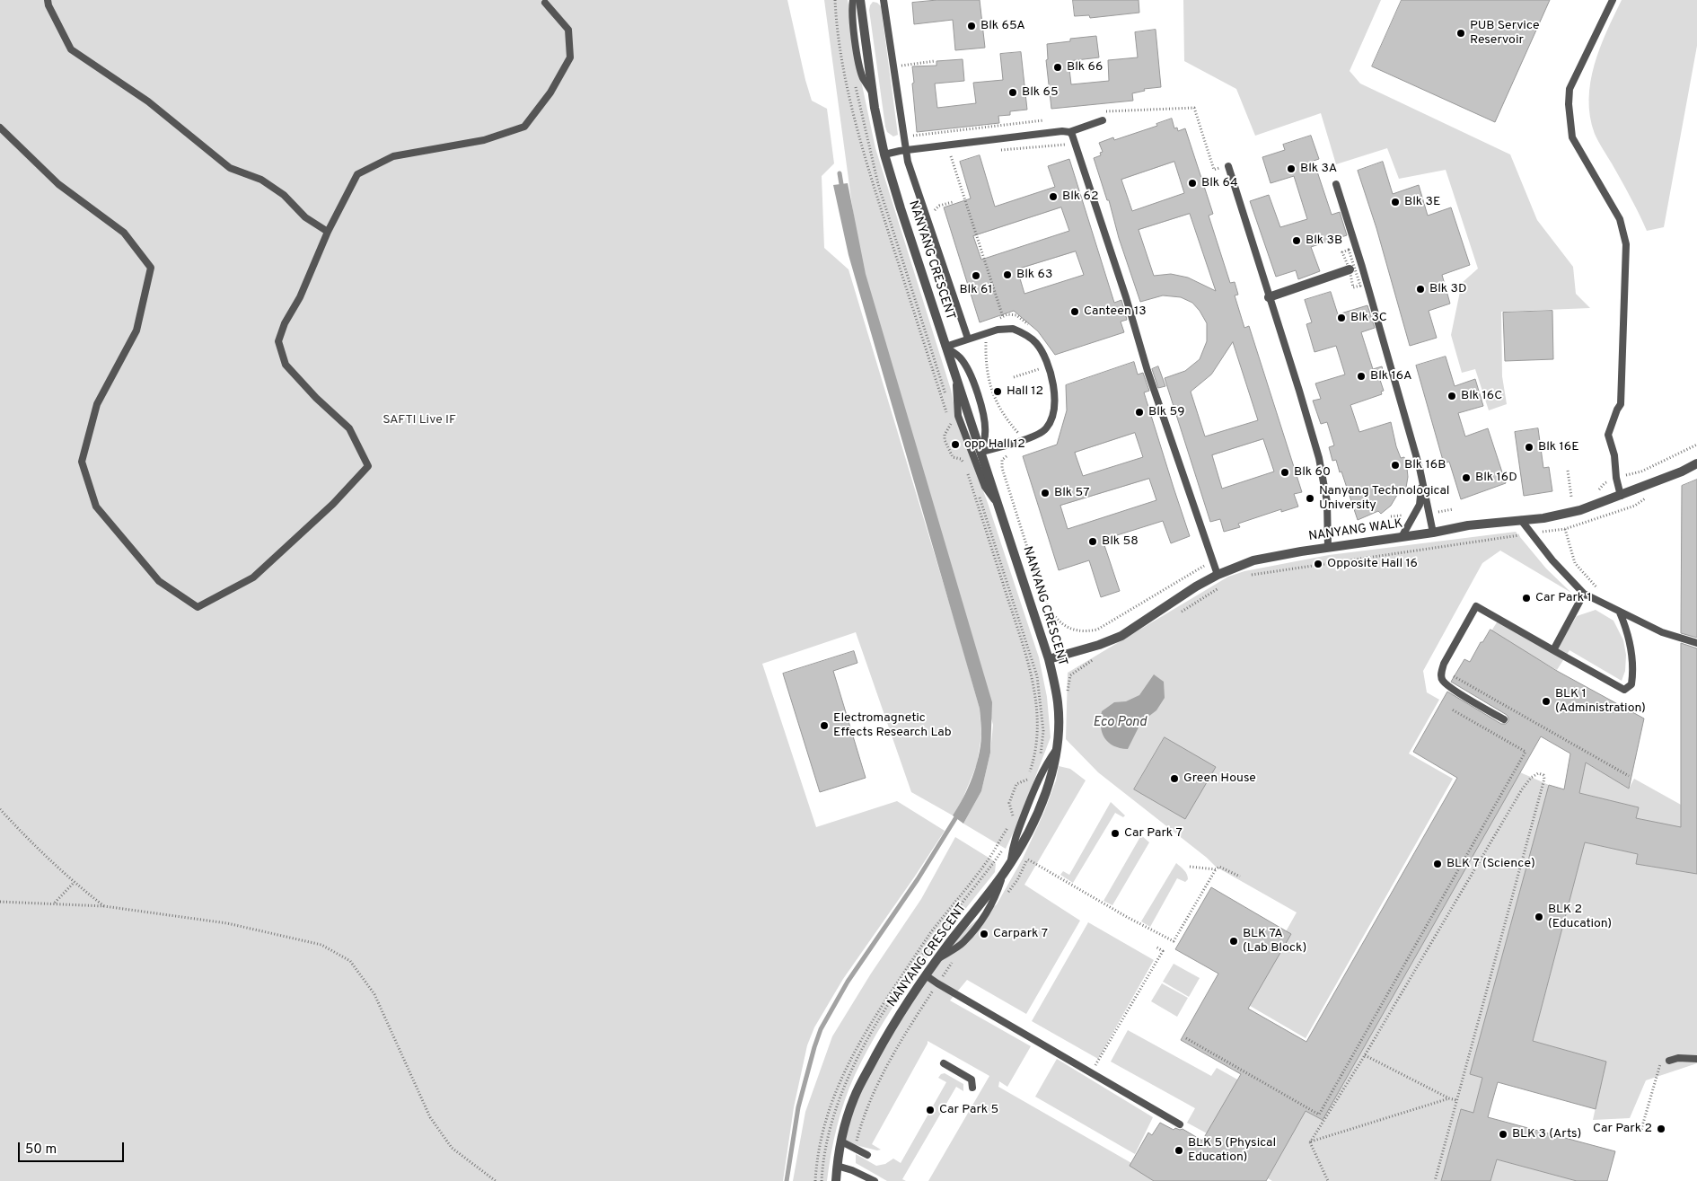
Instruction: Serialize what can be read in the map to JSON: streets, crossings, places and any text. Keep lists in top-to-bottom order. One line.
{"streets":{"street":["NANYANG CRESCENT","NANYANG WALK"]},"crossings":[["NANYANG CRESCENT","NANYANG WALK"]],"water":["Eco Pond"],"parks":["SAFTI Live IF"],"places":["Blk 65A","PUB Service Reservoir","Blk 66","Blk 65","Blk 3A","Blk 64","Blk 62","Blk 3E","Blk 3B","Blk 63","Blk 61","Blk 3D","Canteen 13","Blk 3C","Blk 16A","Hall 12","Blk 16C","Blk 59","opp Hall 12","Blk 16E","Blk 16B","Blk 60","Blk 16D","Blk 57","Nanyang Technological University","Blk 58","Opposite Hall 16","Car Park 1","BLK 1 (Administration)","Electromagnetic Effects Research Lab","Green House","Car Park 7","BLK 7 (Science)","BLK 2 (Education)","Carpark 7","BLK 7A (Lab Block)","Car Park 5","Car Park 2","BLK 3 (Arts)","BLK 5 (Physical Education)"],"scale_bar":"50 m"}
